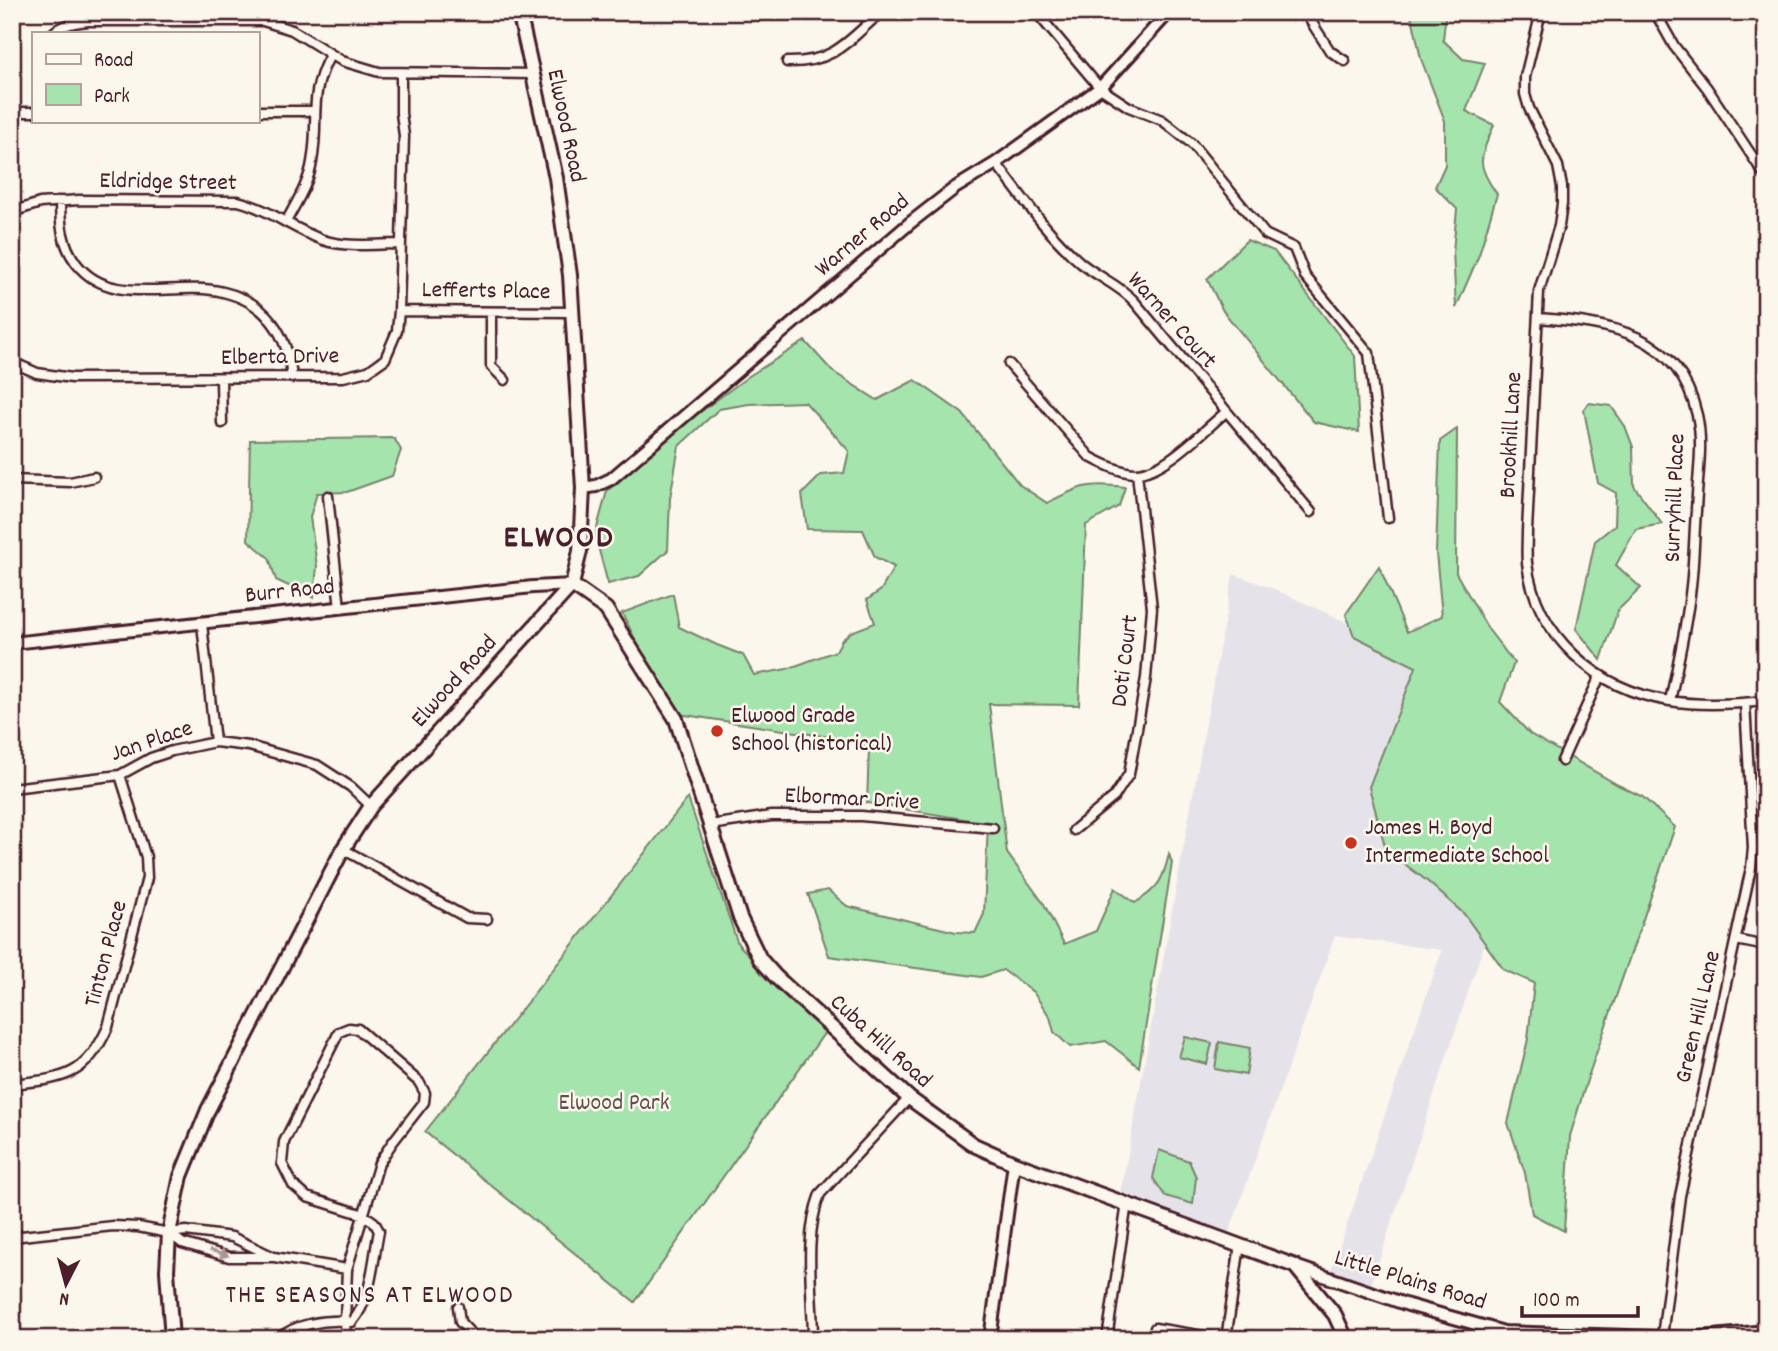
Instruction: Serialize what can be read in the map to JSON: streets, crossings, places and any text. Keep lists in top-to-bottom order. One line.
{"streets":{"main road":["Elwood Road","Cuba Hill Road"],"street":["Eldridge Street","Warner Road","Lefferts Place","Warner Court","Elberta Drive","Brookhill Lane","Surryhill Place","Burr Road","Doti Court","Jan Place","Elbormar Drive","Tinton Place","Green Hill Lane","Little Plains Road"]},"crossings":[["Elwood Road","Warner Road"],["Elwood Road","Lefferts Place"],["Elwood Road","Burr Road"],["Elwood Road","Jan Place"],["Elwood Road","Cuba Hill Road"],["Eldridge Street","Elberta Drive"],["Warner Road","Warner Court"],["Lefferts Place","Elberta Drive"],["Brookhill Lane","Surryhill Place"],["Brookhill Lane","Green Hill Lane"],["Burr Road","Cuba Hill Road"],["Jan Place","Tinton Place"],["Elbormar Drive","Cuba Hill Road"],["Green Hill Lane","Little Plains Road"],["Cuba Hill Road","Little Plains Road"]],"districts":["ELWOOD","THE SEASONS AT ELWOOD"],"parks":["Elwood Park"],"places":["Elwood Grade School (historical)","James H. Boyd Intermediate School"],"legend":["Road","Park"],"scale_bar":"100 m","north":"bottom"}
